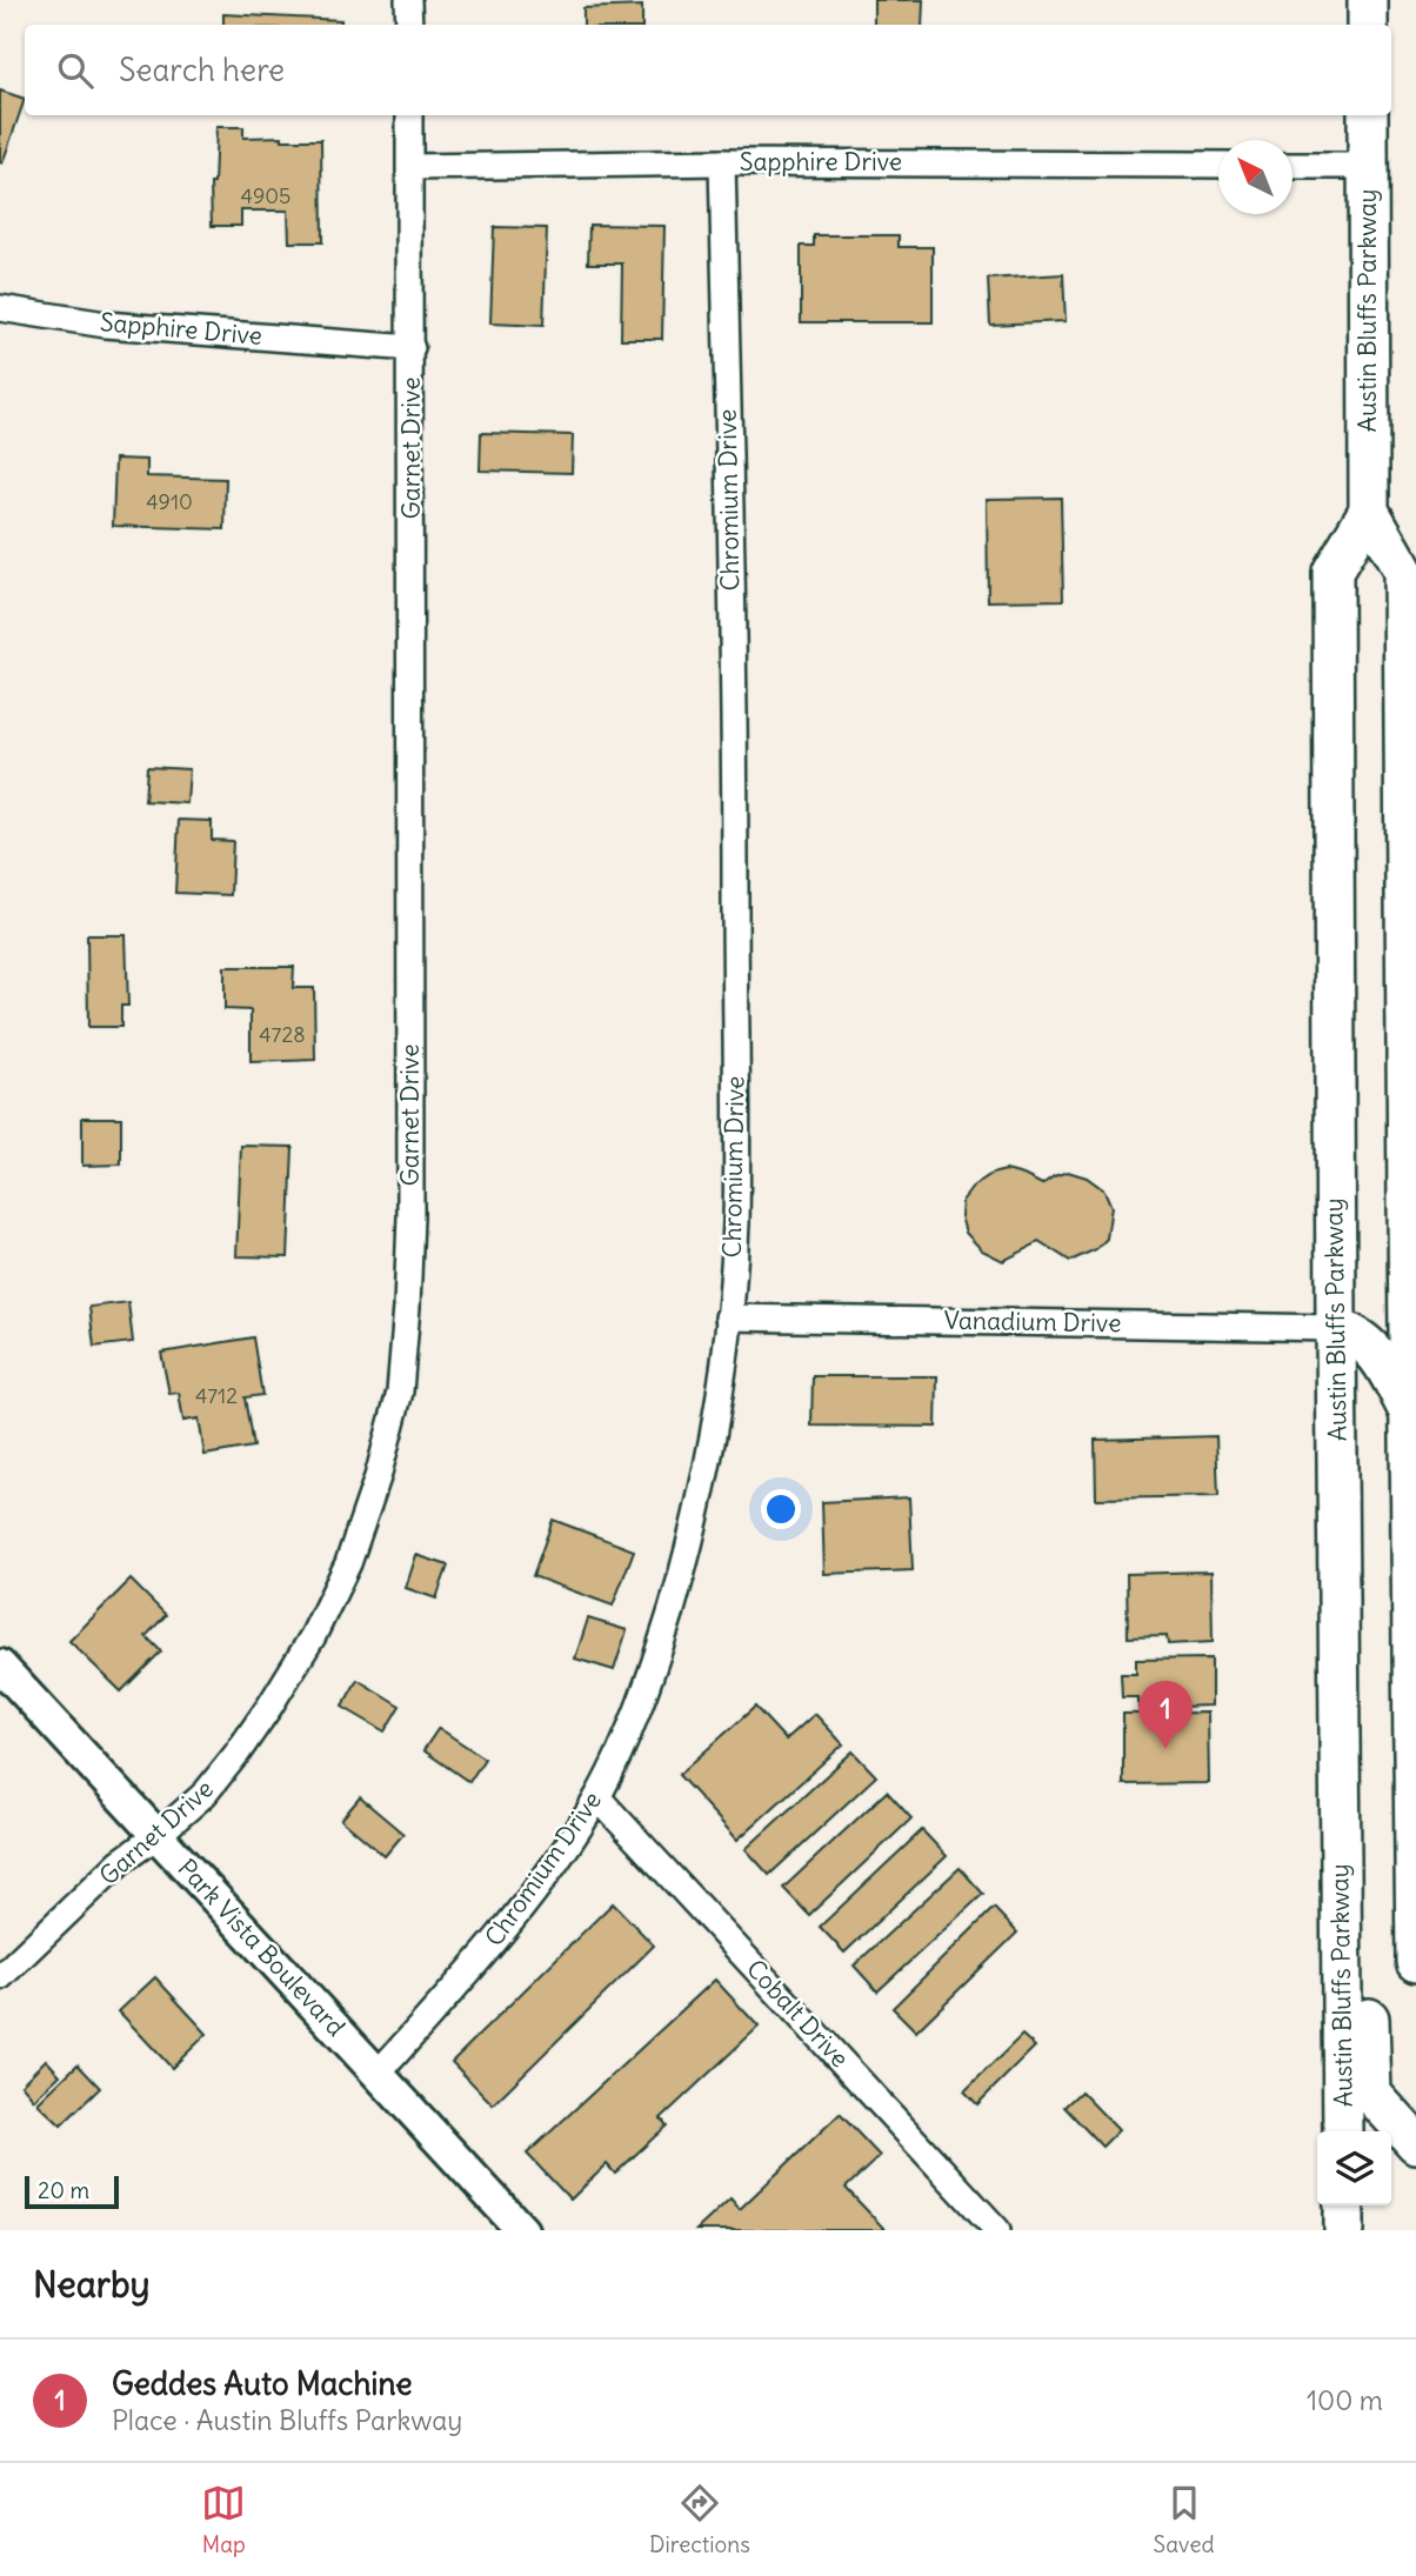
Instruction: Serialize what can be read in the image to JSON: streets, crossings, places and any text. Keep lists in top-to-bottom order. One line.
{"streets":{"main road":["Austin Bluffs Parkway"],"street":["Sapphire Drive","Garnet Drive","Chromium Drive","Vanadium Drive","Park Vista Boulevard","Cobalt Drive"]},"crossings":[["Sapphire Drive","Garnet Drive"],["Sapphire Drive","Chromium Drive"],["Austin Bluffs Parkway","Vanadium Drive"],["Garnet Drive","Park Vista Boulevard"],["Chromium Drive","Vanadium Drive"],["Chromium Drive","Park Vista Boulevard"],["Chromium Drive","Cobalt Drive"]],"house_numbers":["4905","4910","4728","4712"],"scale_bar":"20 m","north":"top left","page":{"search":"Search here","pins":"1","scale":"20 m","heading":"Nearby","list":[{"mark":"1","name":"Geddes Auto Machine","note":"Place · Austin Bluffs Parkway","value":"100 m"}],"nav":["Map","Directions","Saved"]}}
